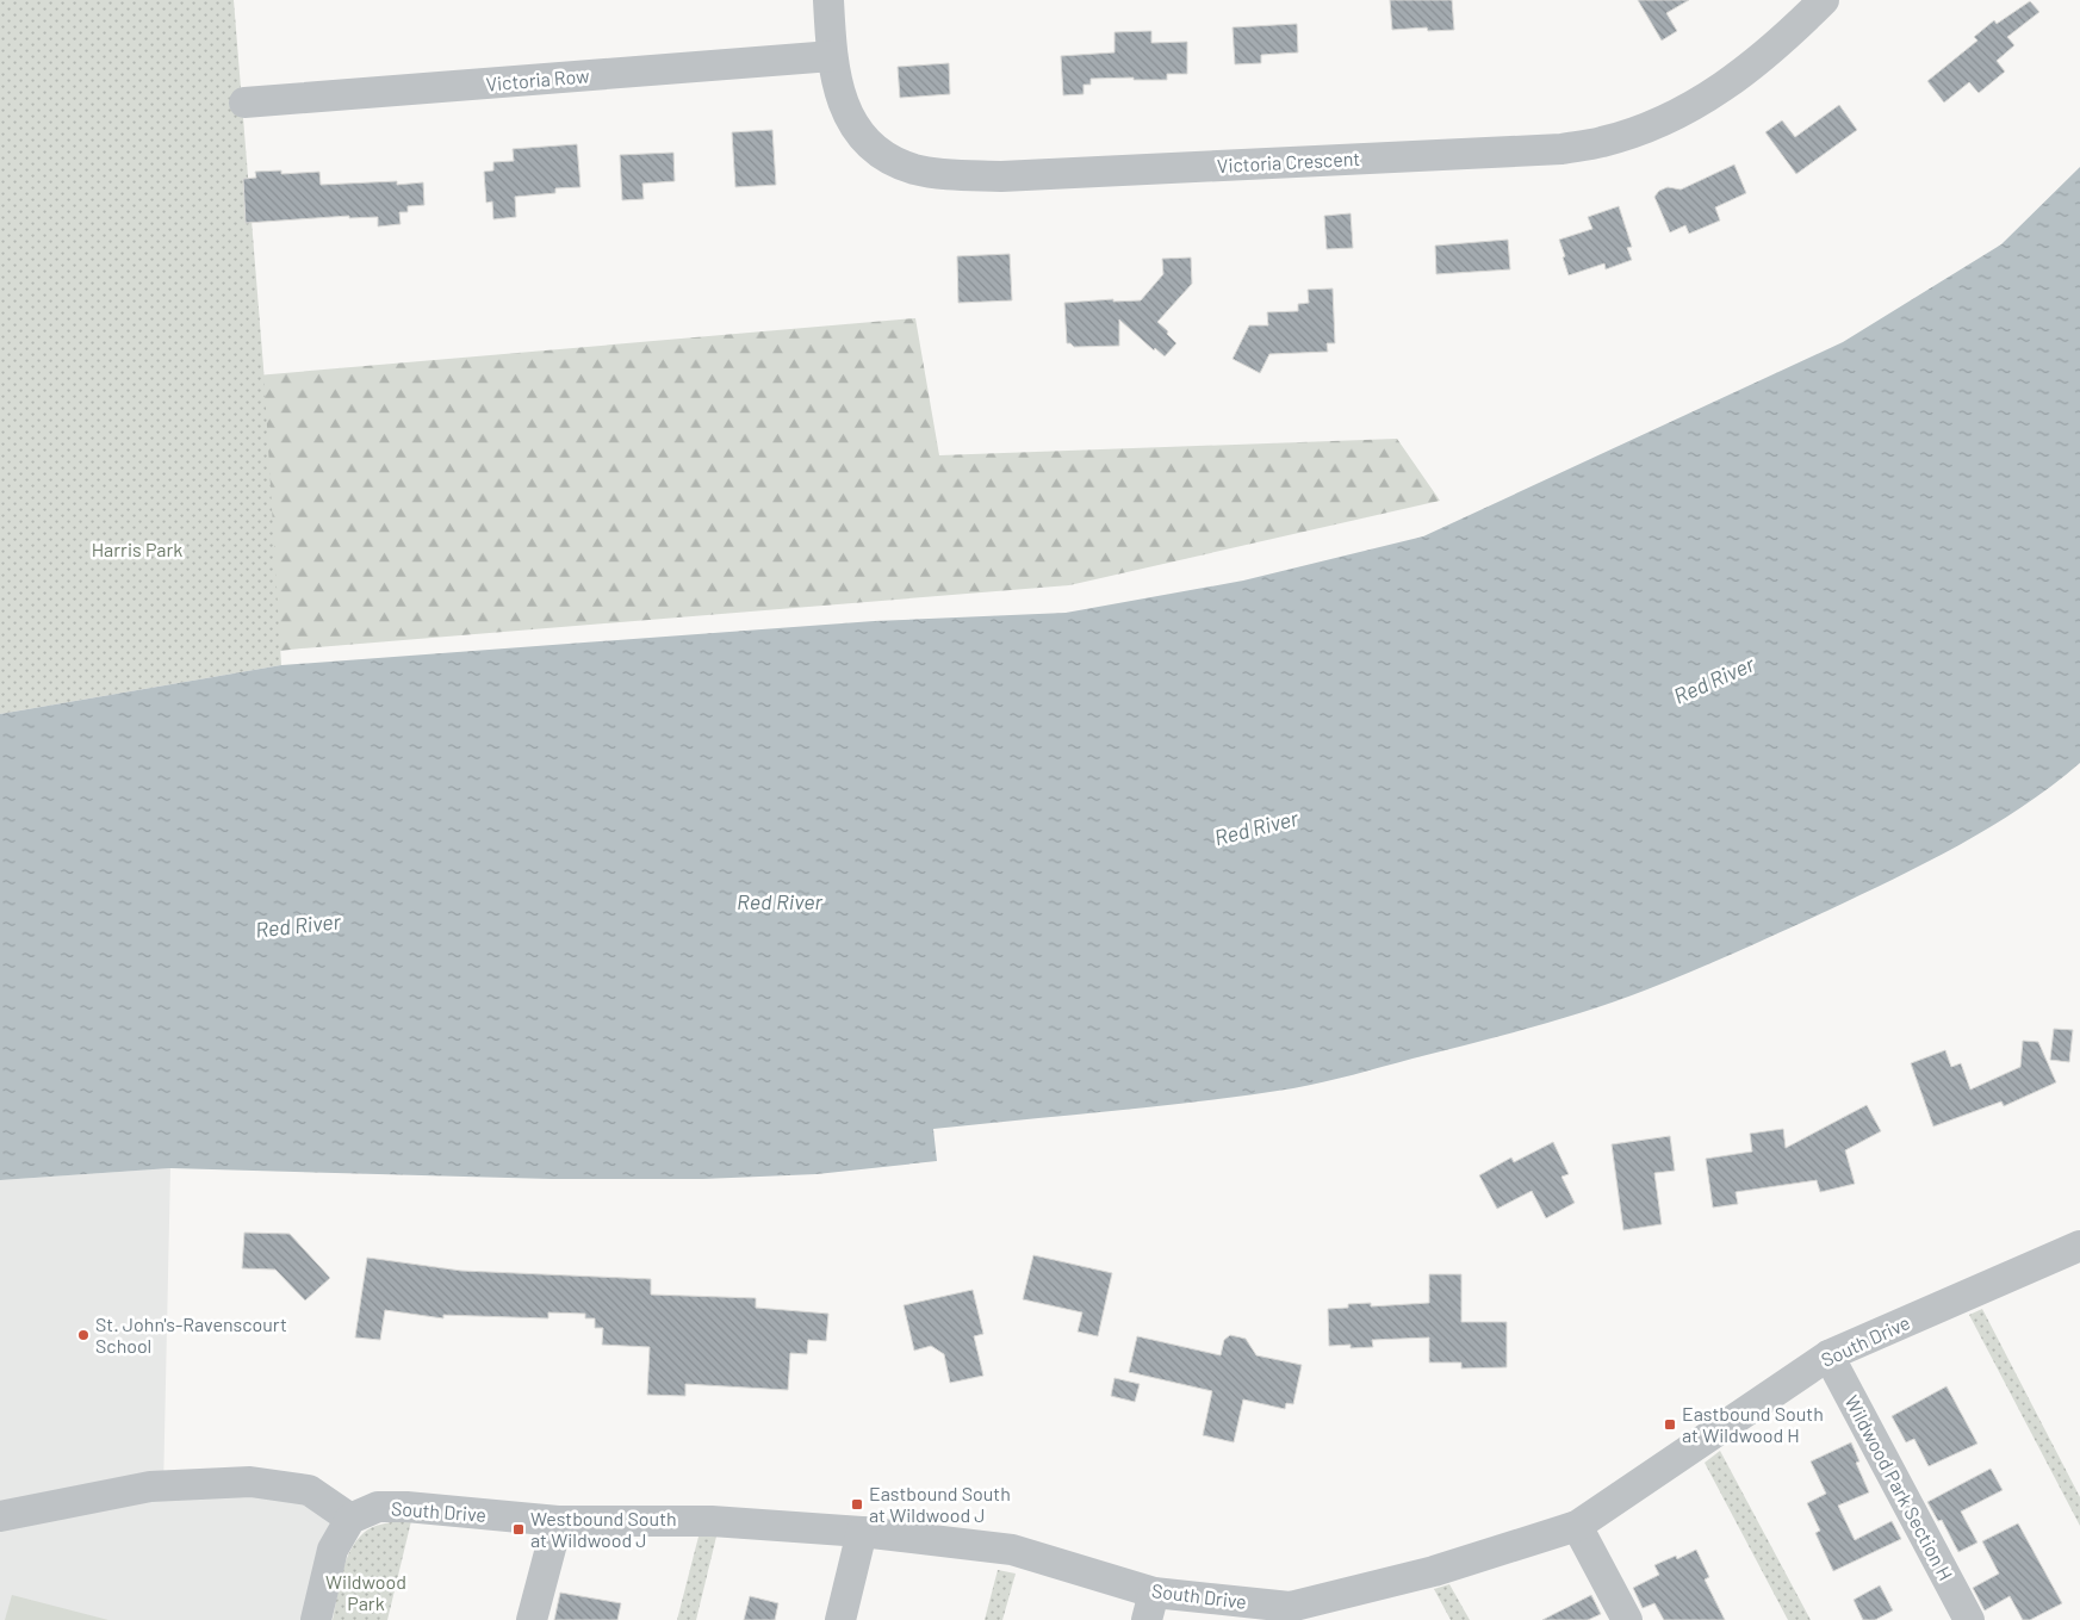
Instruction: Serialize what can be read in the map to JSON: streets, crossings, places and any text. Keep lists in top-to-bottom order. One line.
{"streets":{"street":["Victoria Row","Victoria Crescent","South Drive","Wildwood Park Section H"]},"crossings":[["Victoria Row","Victoria Crescent"],["South Drive","Wildwood Park Section H"]],"water":["Red River"],"parks":["Harris Park","Wildwood Park"],"places":{"other":["St. John's-Ravenscourt School"],"transit":["Eastbound South at Wildwood H","Eastbound South at Wildwood J","Westbound South at Wildwood J"]}}
